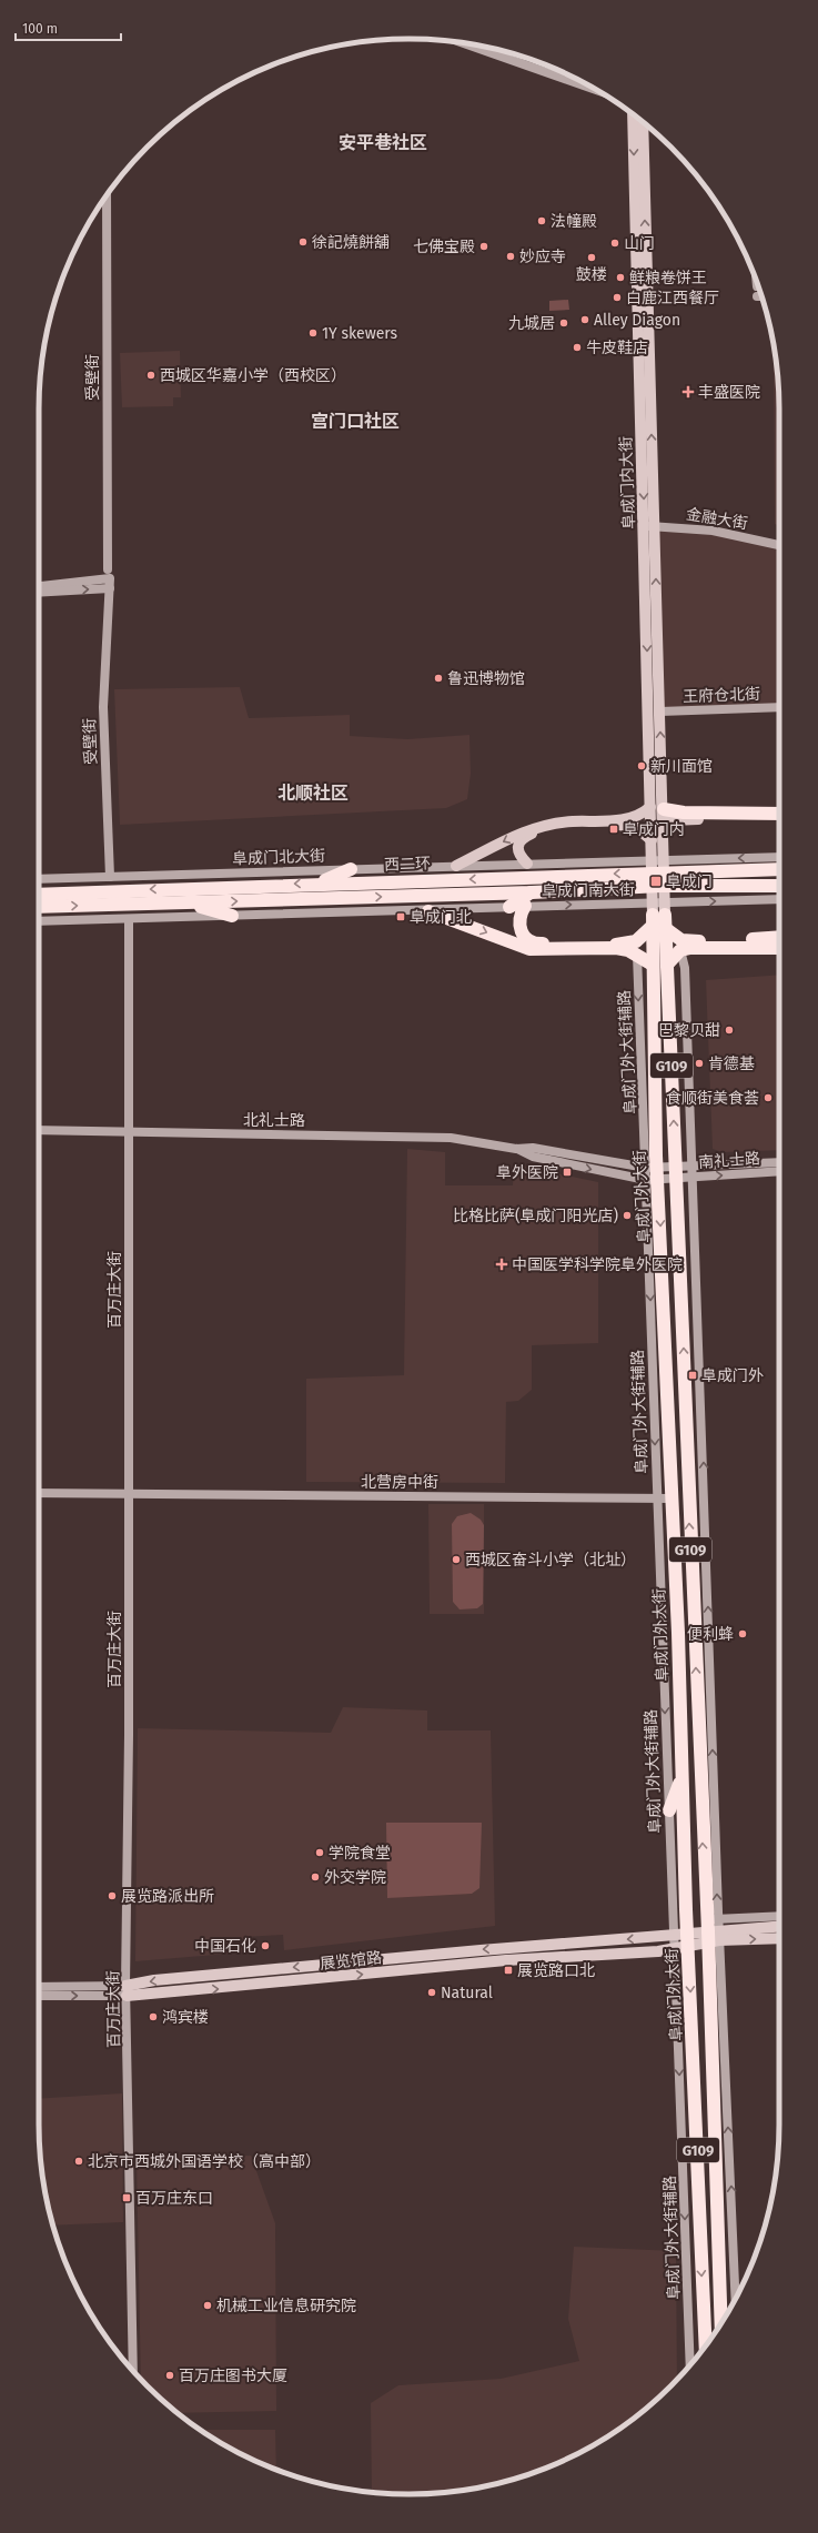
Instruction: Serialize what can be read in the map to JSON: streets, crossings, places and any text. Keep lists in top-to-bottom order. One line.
{"streets":{"highway":["西二环","G109","阜成门外大街"],"main road":["阜成门内大街","展览馆路"],"street":["受壁街","金融大街","王府仓北街","阜成门北大街","阜成门南大街","阜成门外大街辅路","北礼士路","南礼士路","百万庄大街","北营房中街"]},"crossings":[["受壁街","阜成门北大街"],["阜成门内大街","金融大街"],["阜成门内大街","王府仓北街"],["阜成门内大街","G109"],["阜成门内大街","阜成门外大街"],["阜成门北大街","阜成门南大街"],["阜成门外大街辅路","北礼士路"],["阜成门外大街辅路","阜成门外大街"],["阜成门外大街辅路","北营房中街"],["阜成门外大街辅路","展览馆路"],["G109","北礼士路"],["G109","南礼士路"],["G109","阜成门外大街"],["北礼士路","南礼士路"],["北礼士路","阜成门外大街"],["北礼士路","百万庄大街"],["阜成门外大街","北营房中街"],["阜成门外大街","展览馆路"],["百万庄大街","北营房中街"],["百万庄大街","展览馆路"]],"districts":["安平巷社区","宫门口社区","北顺社区"],"places":{"other":["法幢殿","徐記燒餅舖","山门","七佛宝殿","妙应寺","鼓楼","鲜粮卷饼王","白鹿江西餐厅","Alley Diagon","九城居","1Y skewers","牛皮鞋店","西城区华嘉小学（西校区）","鲁迅博物馆","新川面馆","巴黎贝甜","肯德基","食顺街美食荟","比格比萨(阜成门阳光店)","西城区奋斗小学（北址）","便利蜂","学院食堂","外交学院","展览路派出所","中国石化","Natural","鸿宾楼","北京市西城外国语学校（高中部）","机械工业信息研究院","百万庄图书大厦"],"health":["丰盛医院","中国医学科学院阜外医院"],"transit":["阜成门内","阜成门","阜成门北","阜外医院","阜成门外","展览路口北","百万庄东口"]},"scale_bar":"100 m"}
